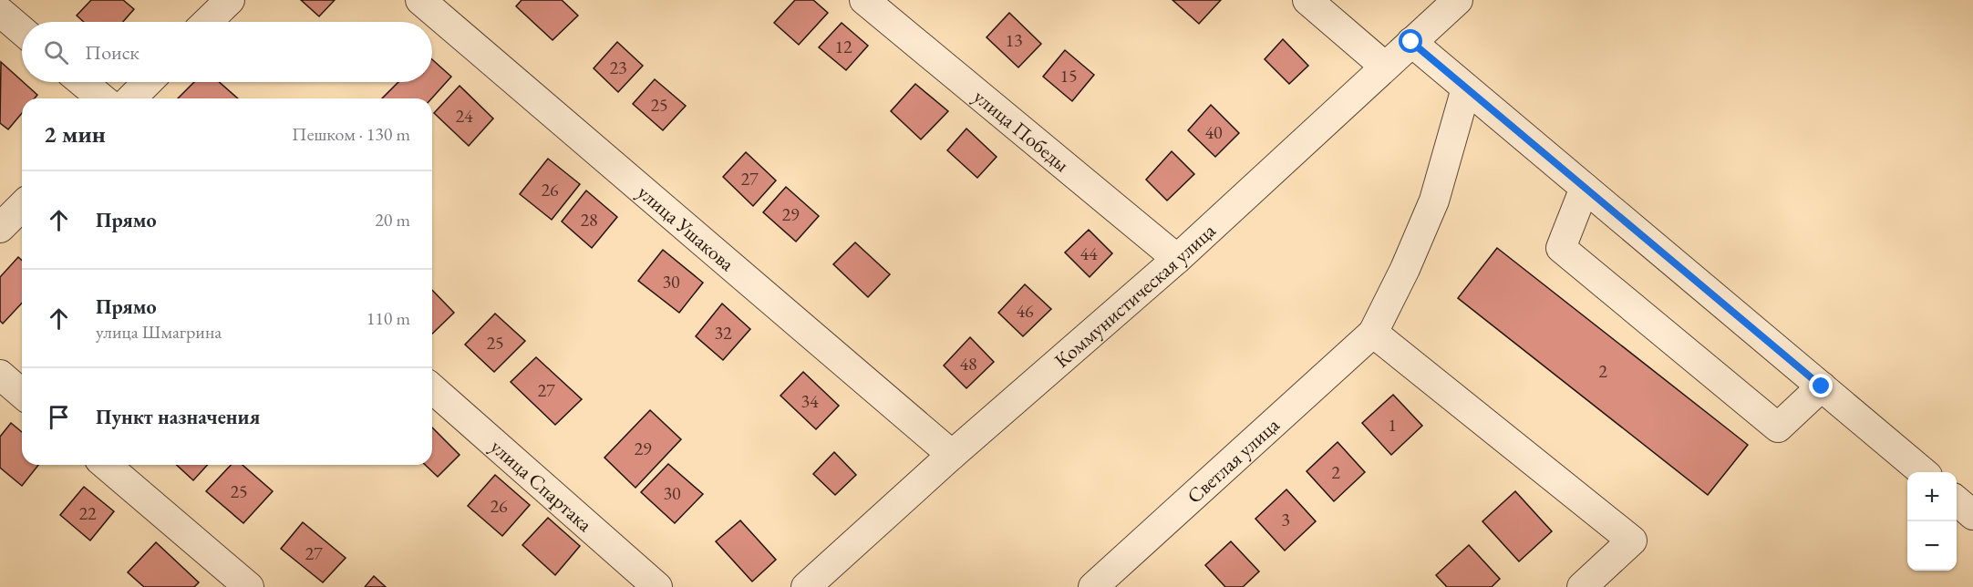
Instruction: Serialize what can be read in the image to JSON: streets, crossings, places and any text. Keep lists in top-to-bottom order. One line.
{"streets":{"street":["улица Победы","улица Ушакова","Коммунистическая улица","Светлая улица","улица Спартака"]},"crossings":[["улица Победы","Коммунистическая улица"],["улица Ушакова","Коммунистическая улица"]],"house_numbers":["13","12","23","15","25","24","40","27","26","29","28","44","30","46","32","25","48","2","27","34","1","29","2","25","30","26","22","3","27"],"page":{"search":"Поиск","heading":["2 мин","Пешком · 130 m"],"list":[["Прямо","20 m"],["Прямо","улица Шмагрина","110 m"],"Пункт назначения"],"map_buttons":["+","−"]}}
